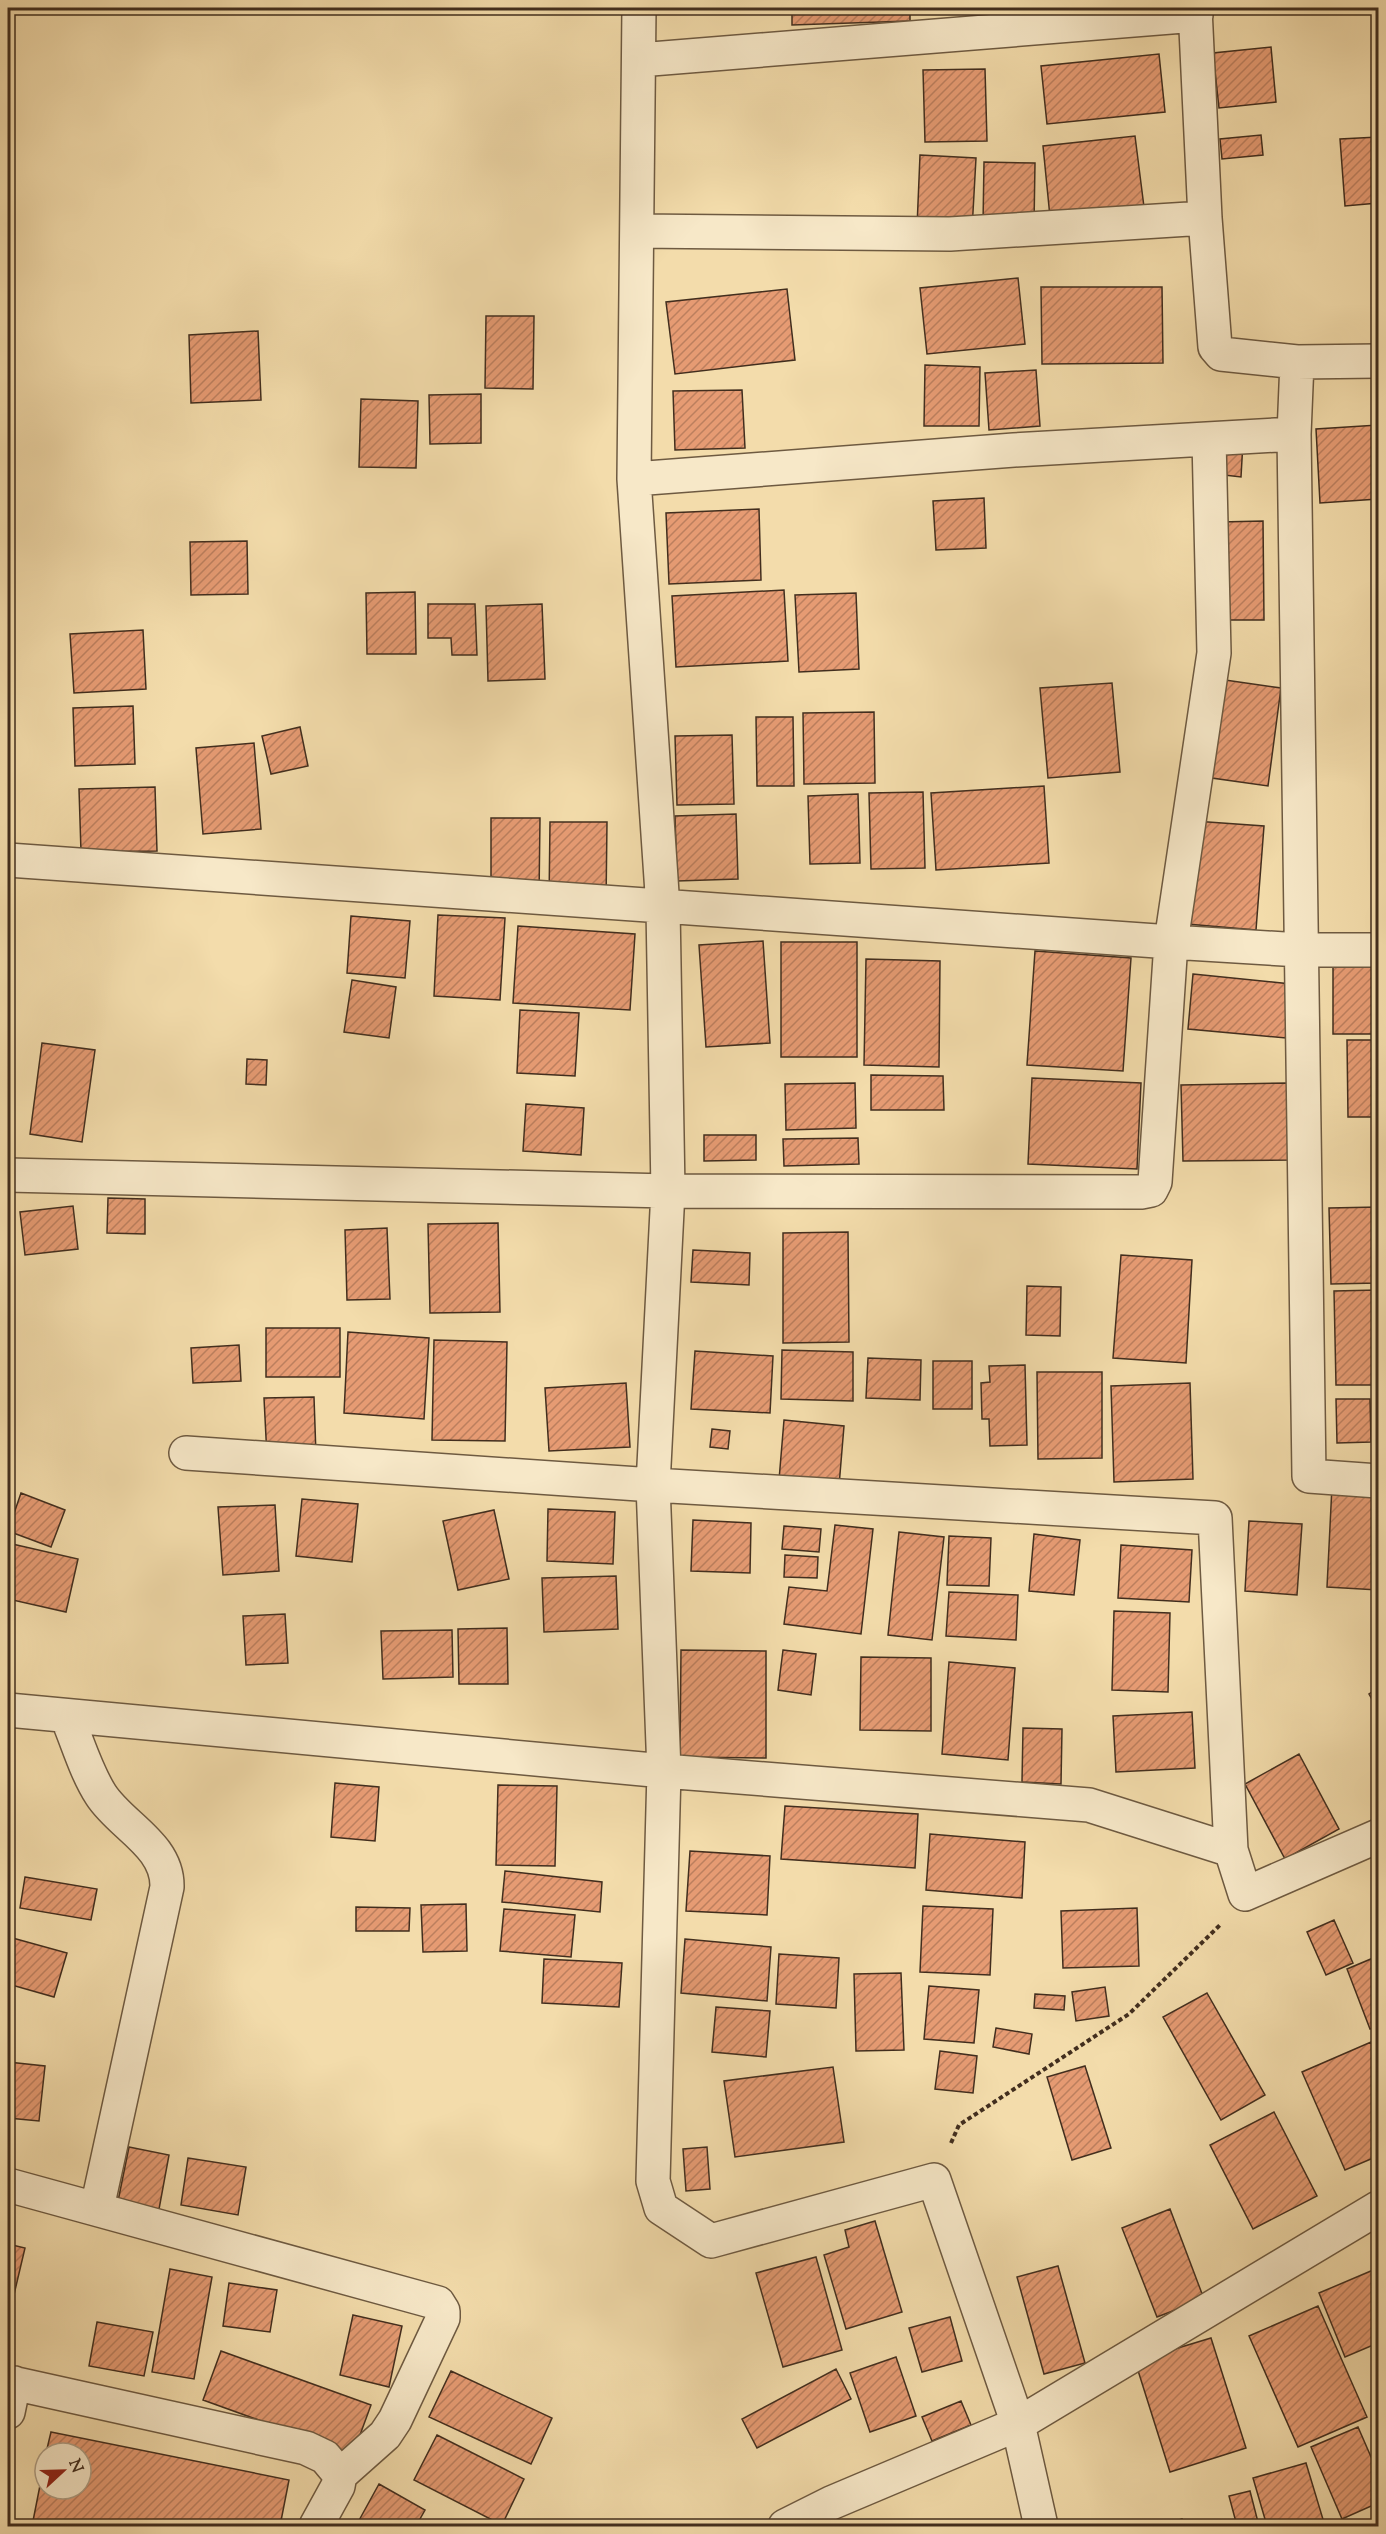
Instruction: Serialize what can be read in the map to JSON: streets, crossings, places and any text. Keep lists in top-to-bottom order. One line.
{"north":"right"}
